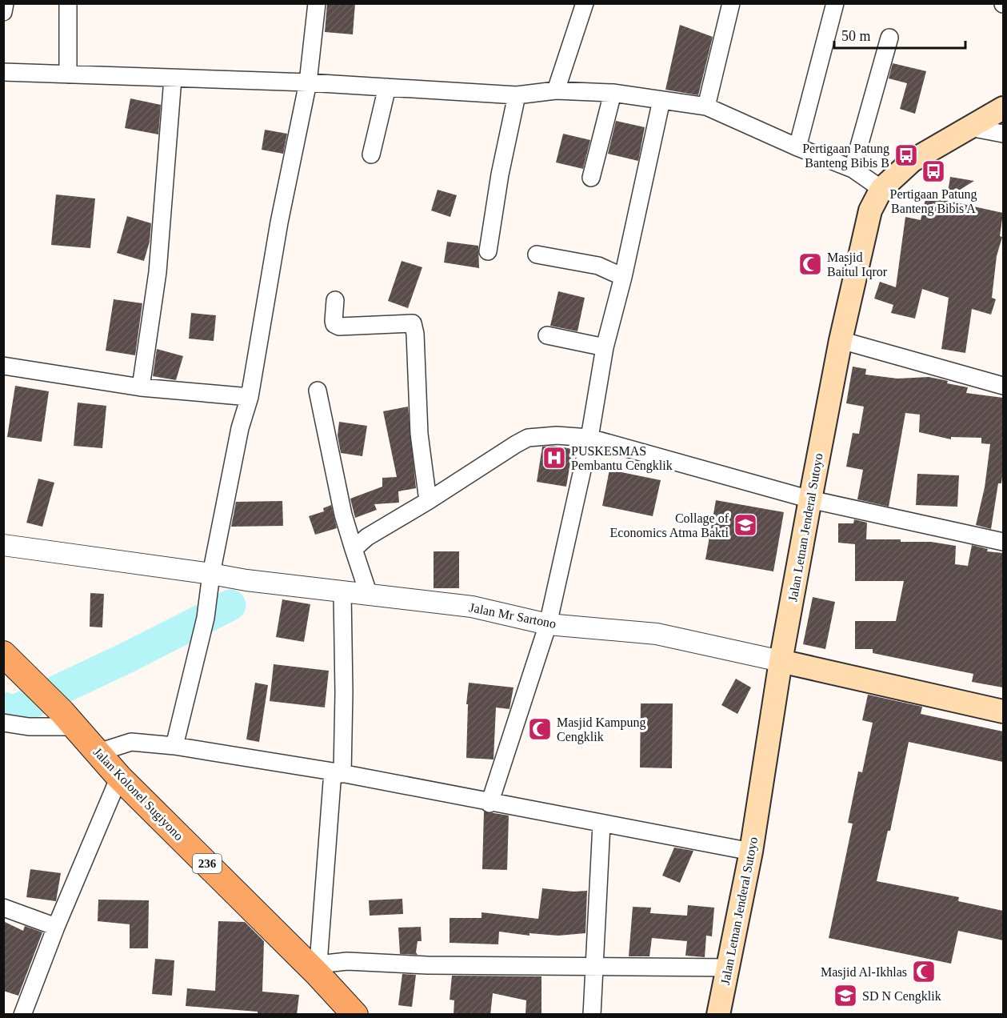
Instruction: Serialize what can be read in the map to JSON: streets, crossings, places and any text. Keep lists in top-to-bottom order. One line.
{"streets":{"main road":["Jalan Letnan Jenderal Sutoyo","Jalan Kolonel Sugiyono","236"],"street":["Jalan Mr Sartono"]},"crossings":[["Jalan Letnan Jenderal Sutoyo","Jalan Mr Sartono"]],"places":{"bus stop":["Pertigaan Patung Banteng Bibis B","Pertigaan Patung Banteng Bibis A"],"mosque":["Masjid Baitul Iqror","Masjid Kampung Cengklik","Masjid Al-Ikhlas"],"hospital":["PUSKESMAS Pembantu Cengklik"],"school or university":["Collage of Economics Atma Bakti","SD N Cengklik"]},"scale_bar":"50 m"}
